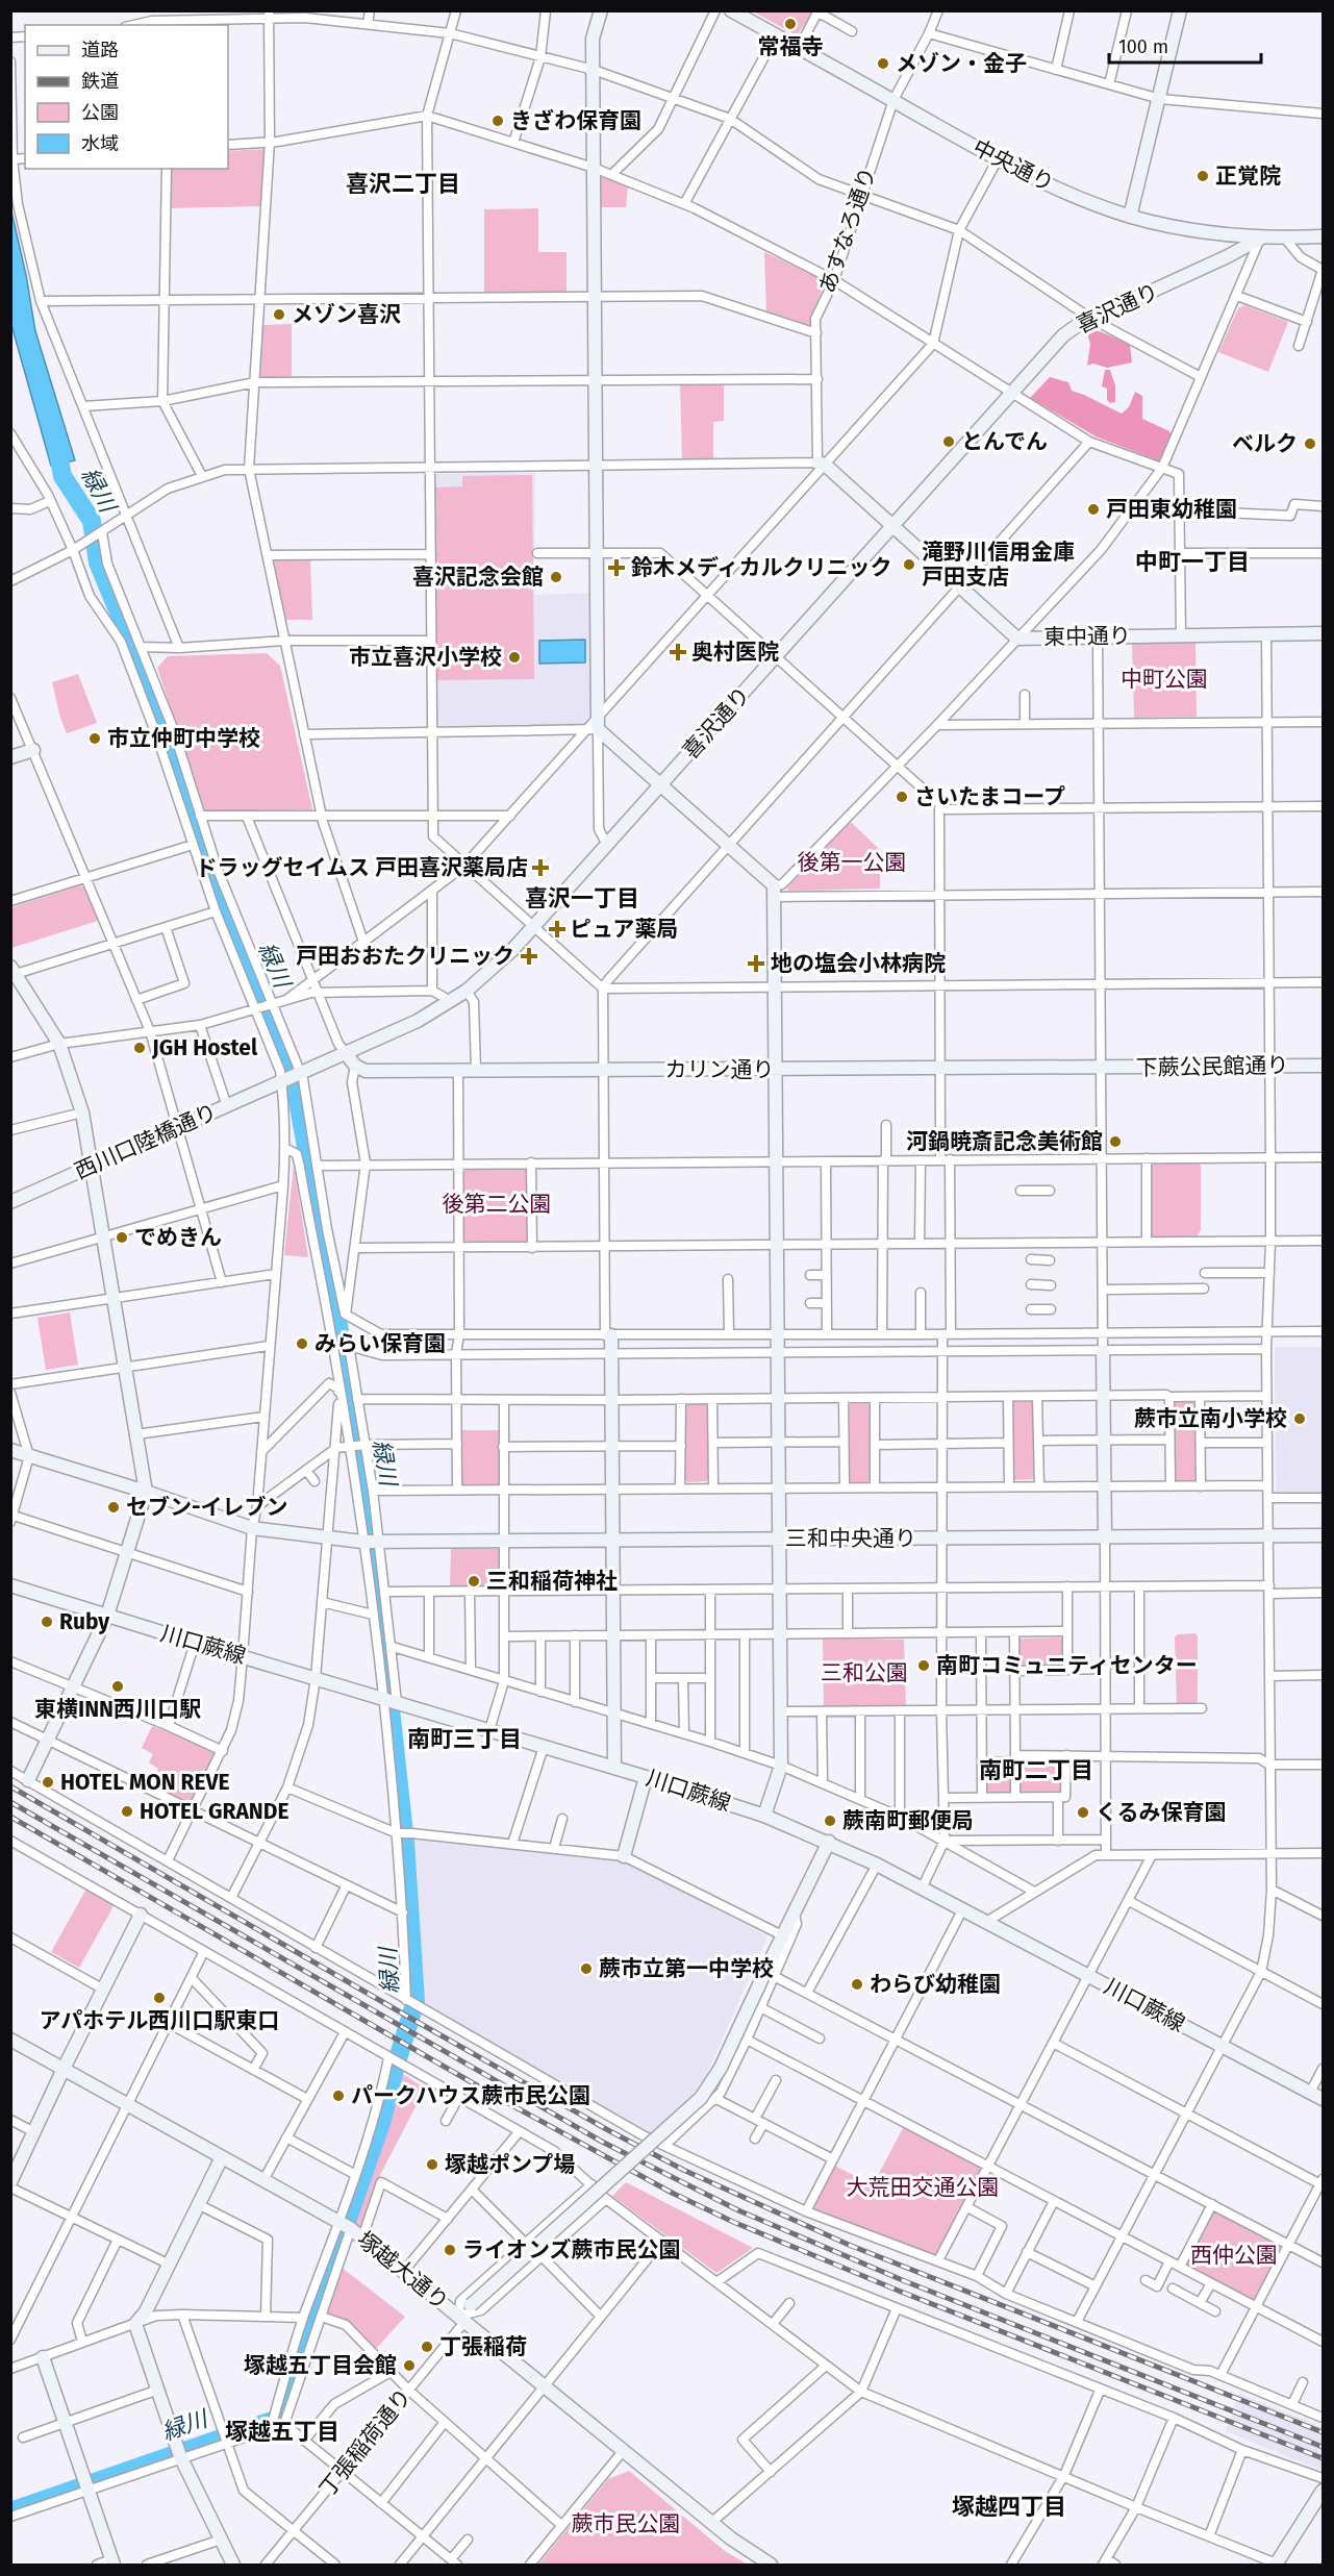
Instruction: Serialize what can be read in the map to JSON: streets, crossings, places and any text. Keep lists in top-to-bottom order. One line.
{"streets":{"street":["中央通り","あすなろ通り","喜沢通り","東中通り","下蕨公民館通り","カリン通り","西川口陸橋通り","三和中央通り","川口蕨線","塚越大通り","丁張稲荷通り"]},"crossings":[["中央通り","あすなろ通り"],["中央通り","喜沢通り"],["あすなろ通り","東中通り"],["喜沢通り","東中通り"],["喜沢通り","西川口陸橋通り"],["下蕨公民館通り","カリン通り"],["塚越大通り","丁張稲荷通り"]],"districts":["喜沢二丁目","中町一丁目","喜沢一丁目","南町三丁目","南町二丁目","塚越五丁目","塚越四丁目"],"water":["緑川"],"parks":["中町公園","後第一公園","後第二公園","三和公園","大荒田交通公園","西仲公園","蕨市民公園"],"places":{"other":["常福寺","メゾン・金子","きざわ保育園","正覚院","メゾン喜沢","とんでん","ベルク","戸田東幼稚園","滝野川信用金庫 戸田支店","喜沢記念会館","市立喜沢小学校","市立仲町中学校","さいたまコープ","JGH Hostel","河鍋暁斎記念美術館","でめきん","みらい保育園","蕨市立南小学校","セブン-イレブン","三和稲荷神社","Ruby","南町コミュニティセンター","東横INN西川口駅","HOTEL MON REVE","HOTEL GRANDE","くるみ保育園","蕨南町郵便局","蕨市立第一中学校","わらび幼稚園","アパホテル西川口駅東口","パークハウス蕨市民公園","塚越ポンプ場","ライオンズ蕨市民公園","丁張稲荷","塚越五丁目会館"],"health":["鈴木メディカルクリニック","奥村医院","ドラッグセイムス 戸田喜沢薬局店","ピュア薬局","戸田おおたクリニック","地の塩会小林病院"]},"legend":["道路","鉄道","公園","水域"],"scale_bar":"100 m"}
